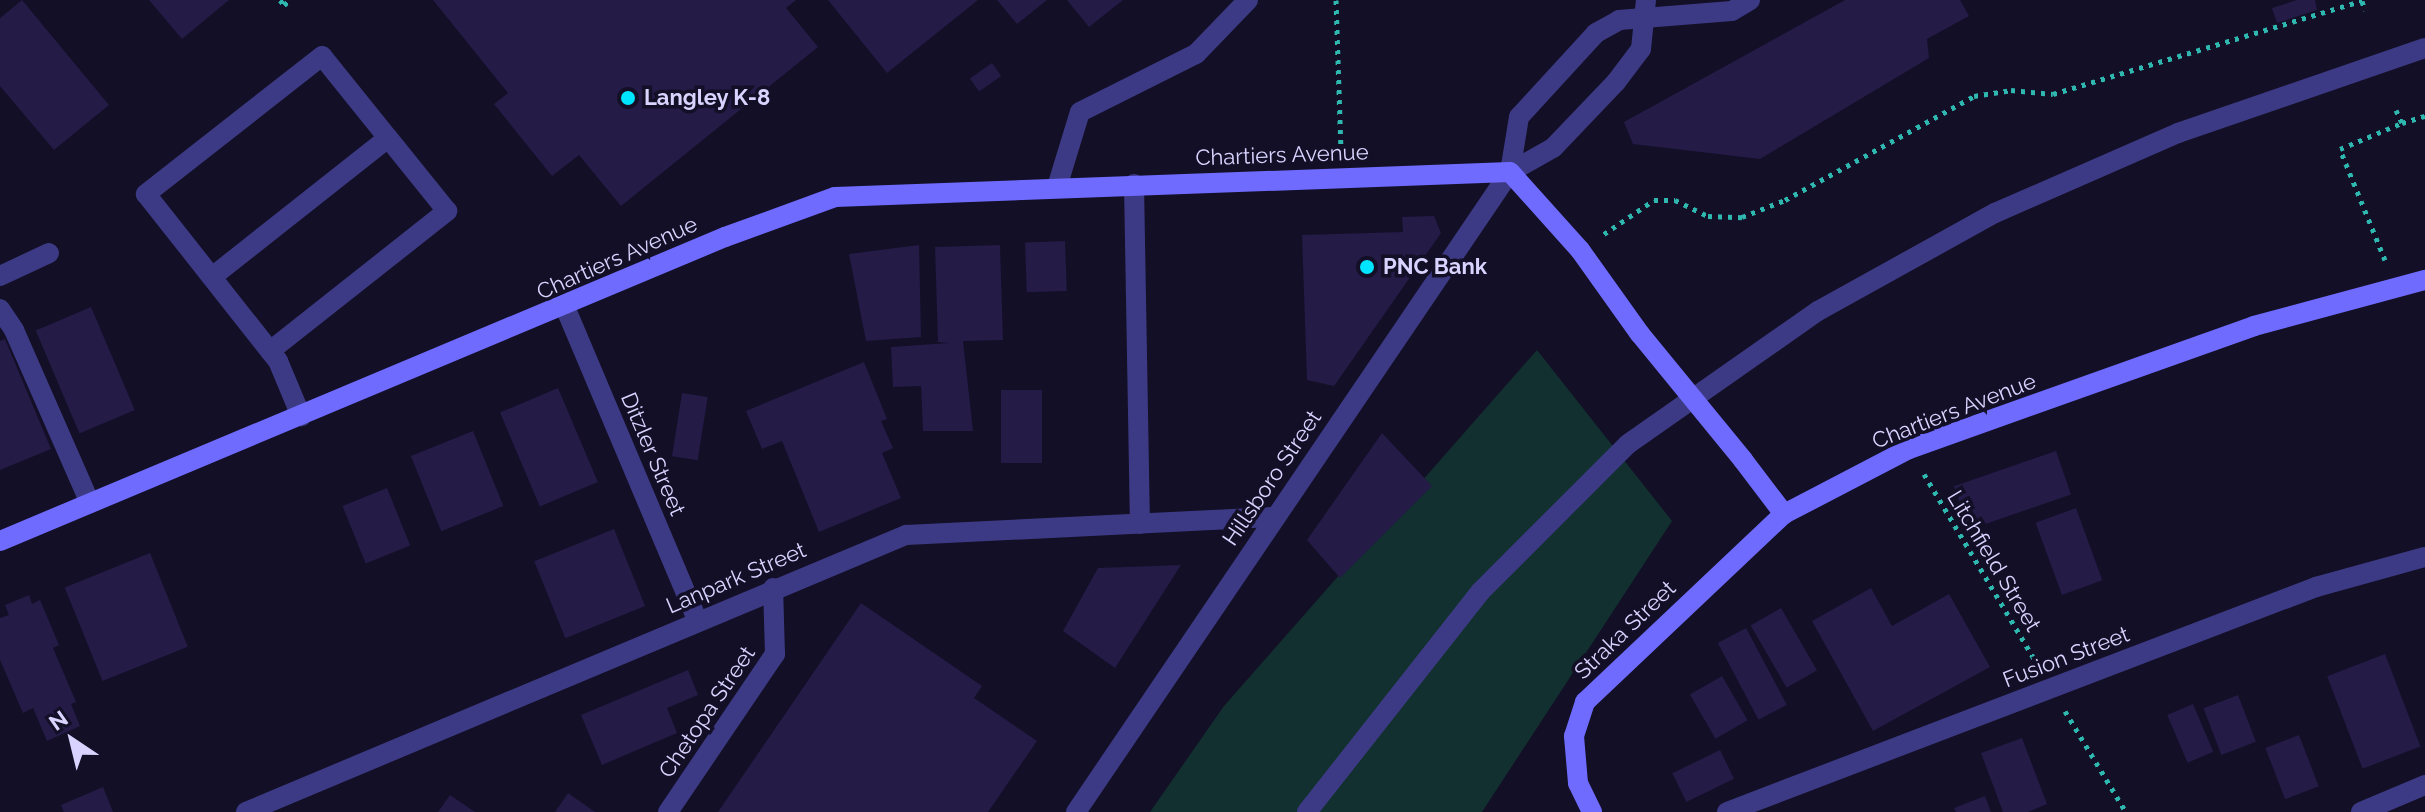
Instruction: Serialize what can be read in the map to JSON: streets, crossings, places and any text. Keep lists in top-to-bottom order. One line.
{"streets":{"street":["Chartiers Avenue","Ditzler Street","Hillsboro Street","Lanpark Street","Straka Street","Fusion Street","Chetopa Street"],"path":["Litchfield Street"]},"crossings":[["Chartiers Avenue","Ditzler Street"],["Chartiers Avenue","Hillsboro Street"],["Chartiers Avenue","Litchfield Street"],["Chartiers Avenue","Straka Street"],["Ditzler Street","Lanpark Street"],["Hillsboro Street","Lanpark Street"],["Litchfield Street","Fusion Street"],["Lanpark Street","Chetopa Street"]],"places":["Langley K-8","PNC Bank"],"north":"top left"}
